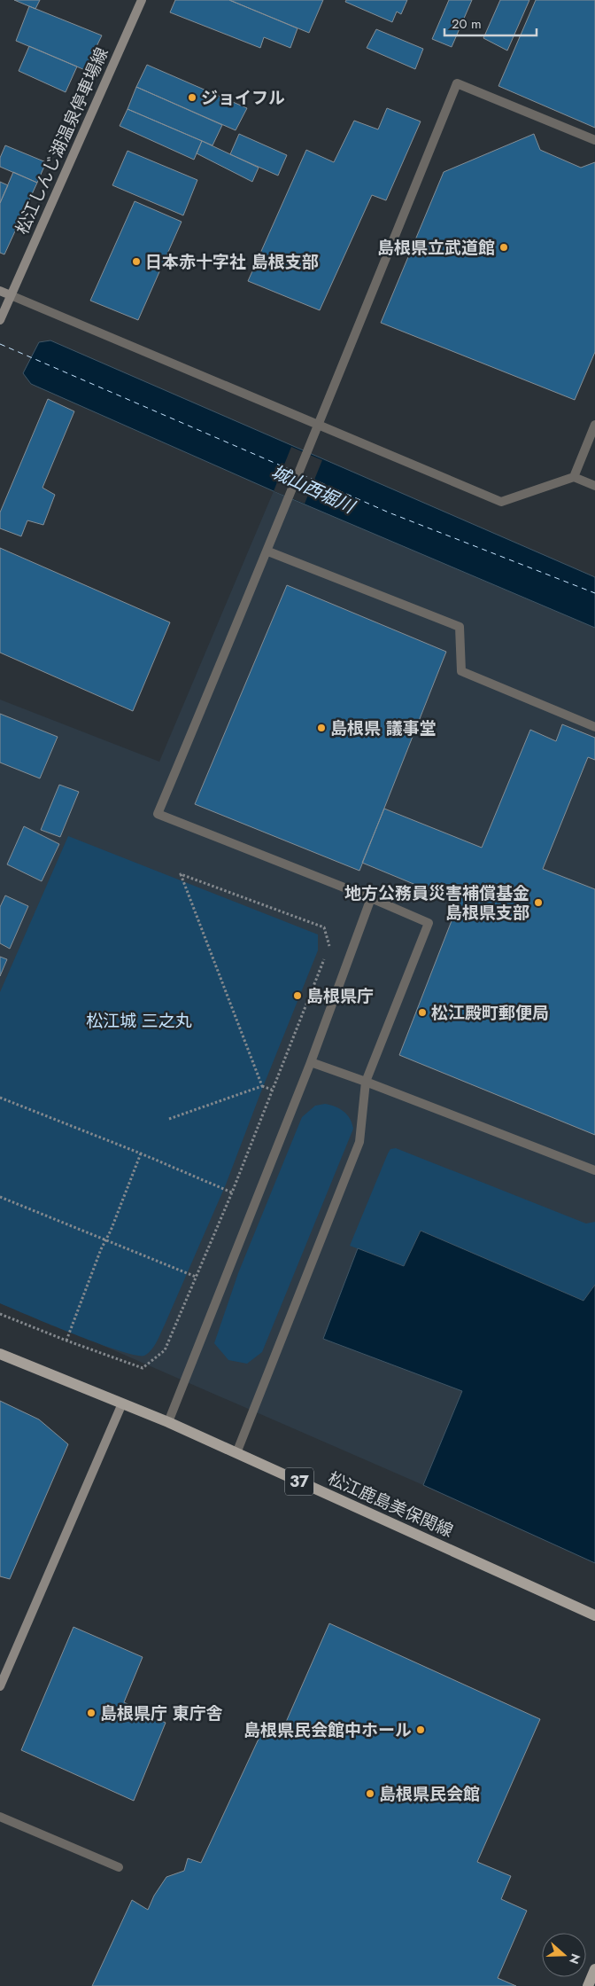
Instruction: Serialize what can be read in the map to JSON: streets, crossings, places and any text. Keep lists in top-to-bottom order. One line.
{"streets":{"main road":["松江しんじ湖温泉停車場線","37","松江鹿島美保関線"]},"water":["城山西堀川"],"parks":["松江城 三之丸"],"places":["ジョイフル","島根県立武道館","日本赤十字社 島根支部","島根県 議事堂","地方公務員災害補償基金 島根県支部","島根県庁","松江殿町郵便局","島根県庁 東庁舎","島根県民会館中ホール","島根県民会館"],"scale_bar":"20 m","north":"right"}
